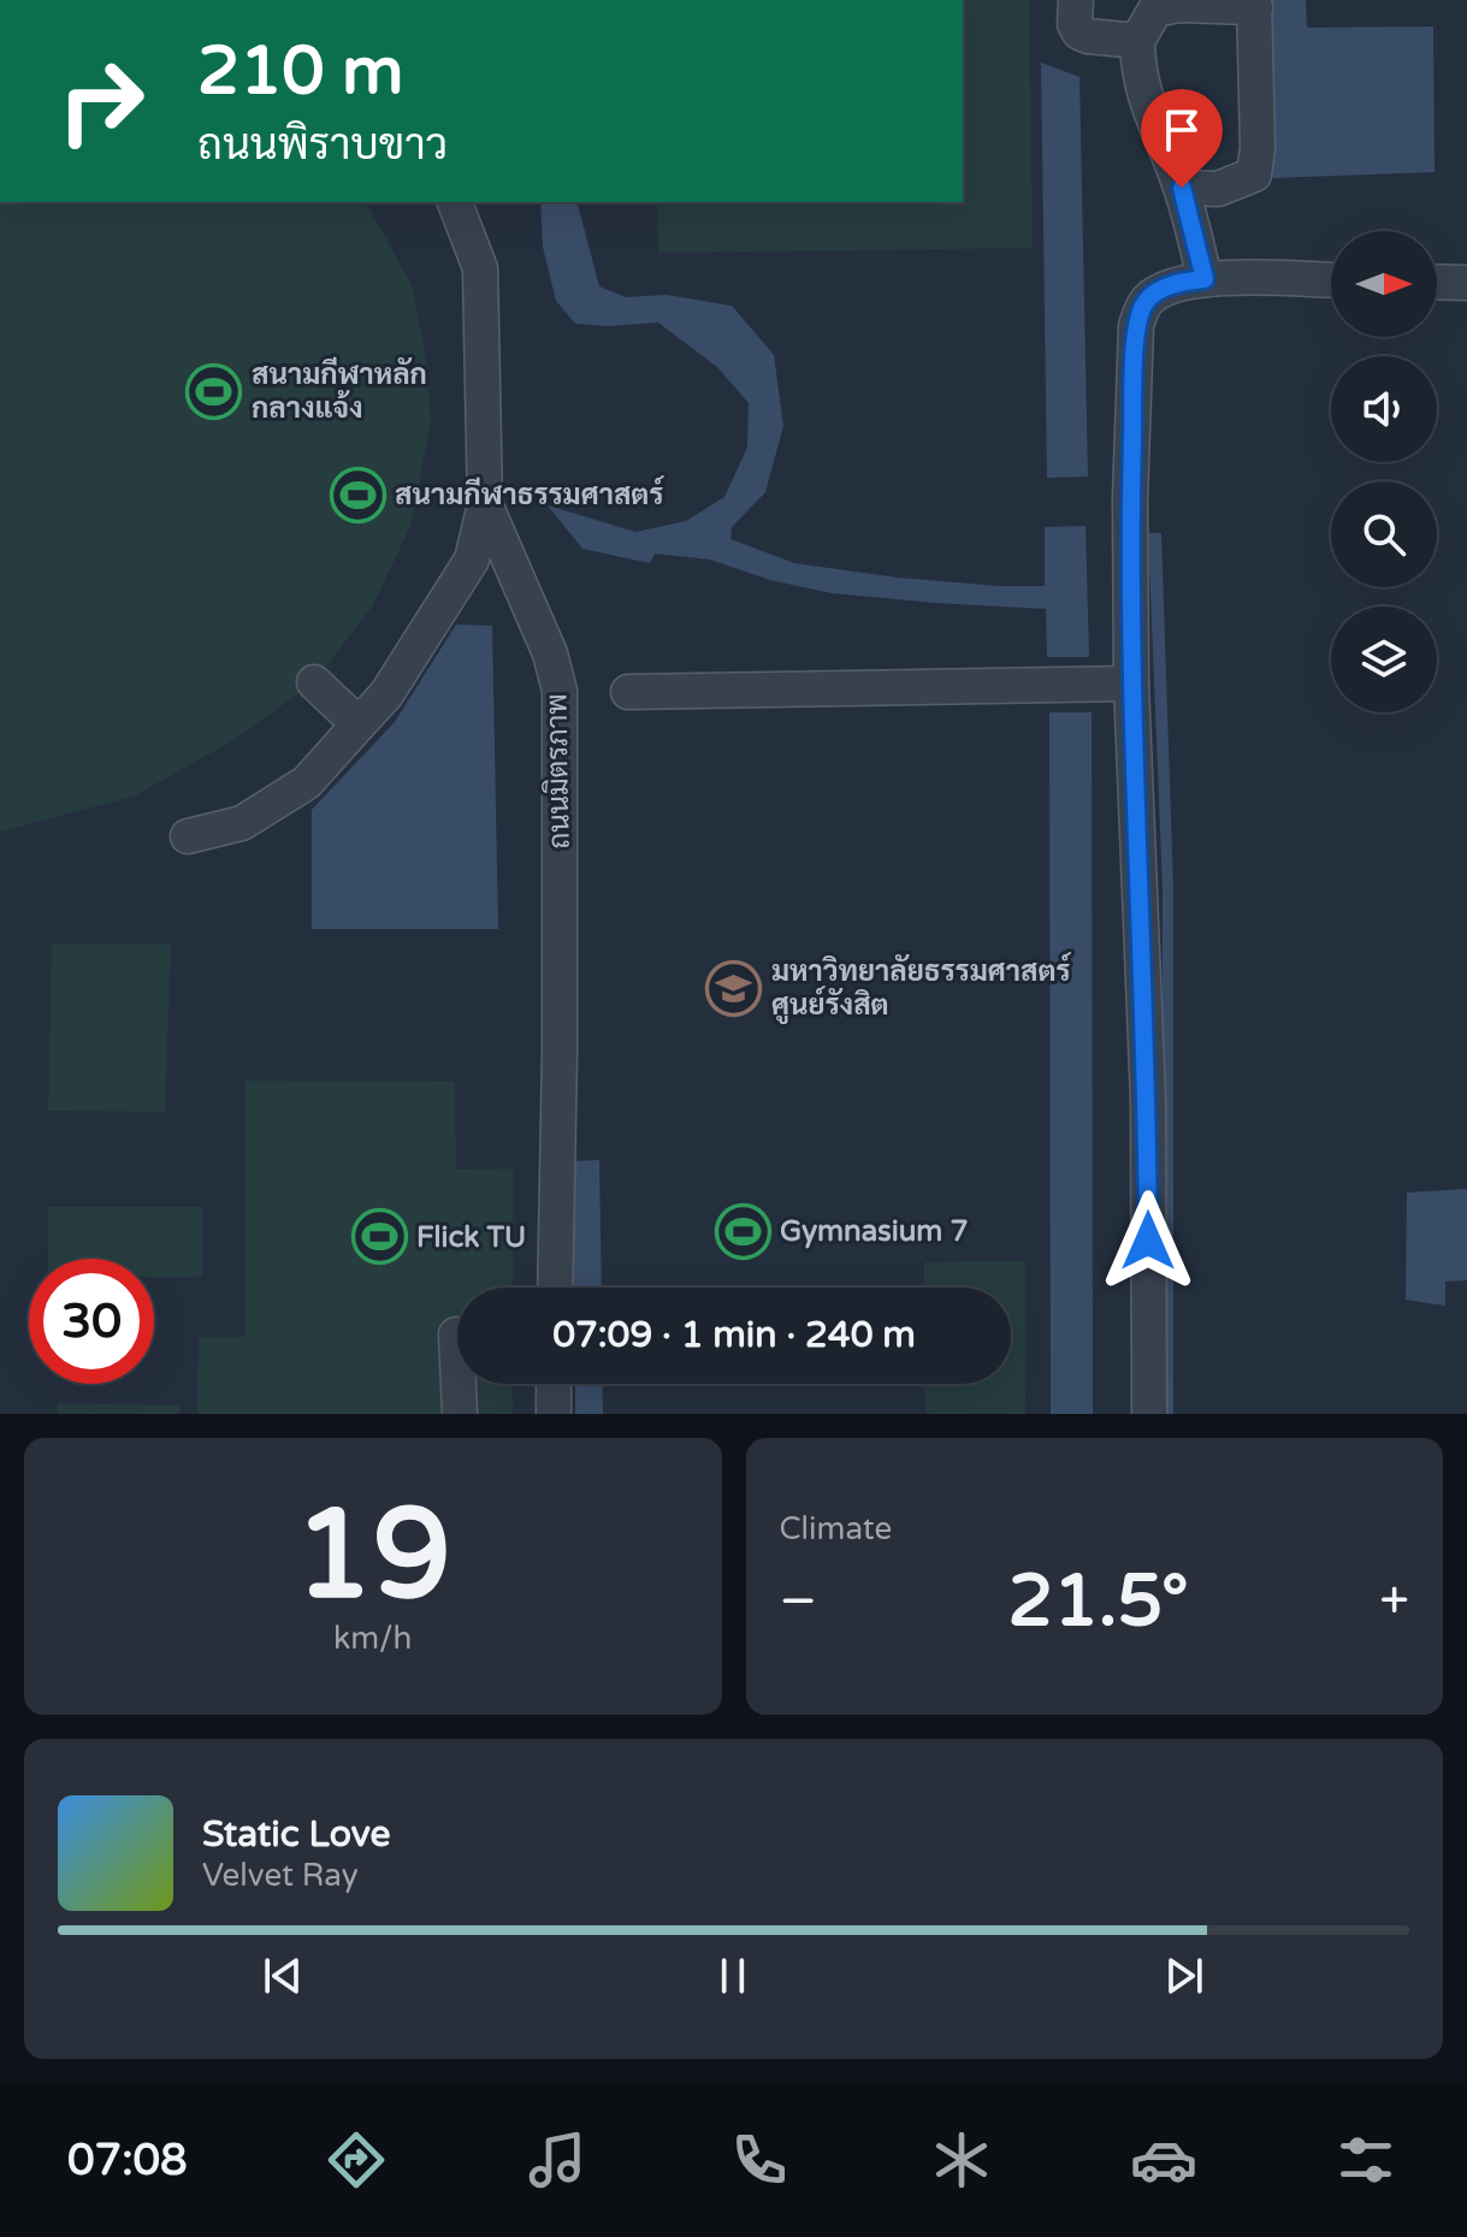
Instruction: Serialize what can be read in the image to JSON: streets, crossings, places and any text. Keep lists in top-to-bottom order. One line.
{"streets":{"street":["ถนนมิตรภาพ"]},"places":{"sports":["สนามกีฬาหลัก กลางแจ้ง","สนามกีฬาธรรมศาสตร์","Gymnasium 7","Flick TU"],"school or university":["มหาวิทยาลัยธรรมศาสตร์ ศูนย์รังสิต"]},"north":"right","page":{"turn":["210 m","ถนนพิราบขาว"],"limit":"30","trip":"07:09 · 1 min · 240 m","tile":[["19","km/h"],"Climate"],"heat":["−","21.5°","+"],"song":["Static Love","Velvet Ray"],"tabs":"07:08"}}
